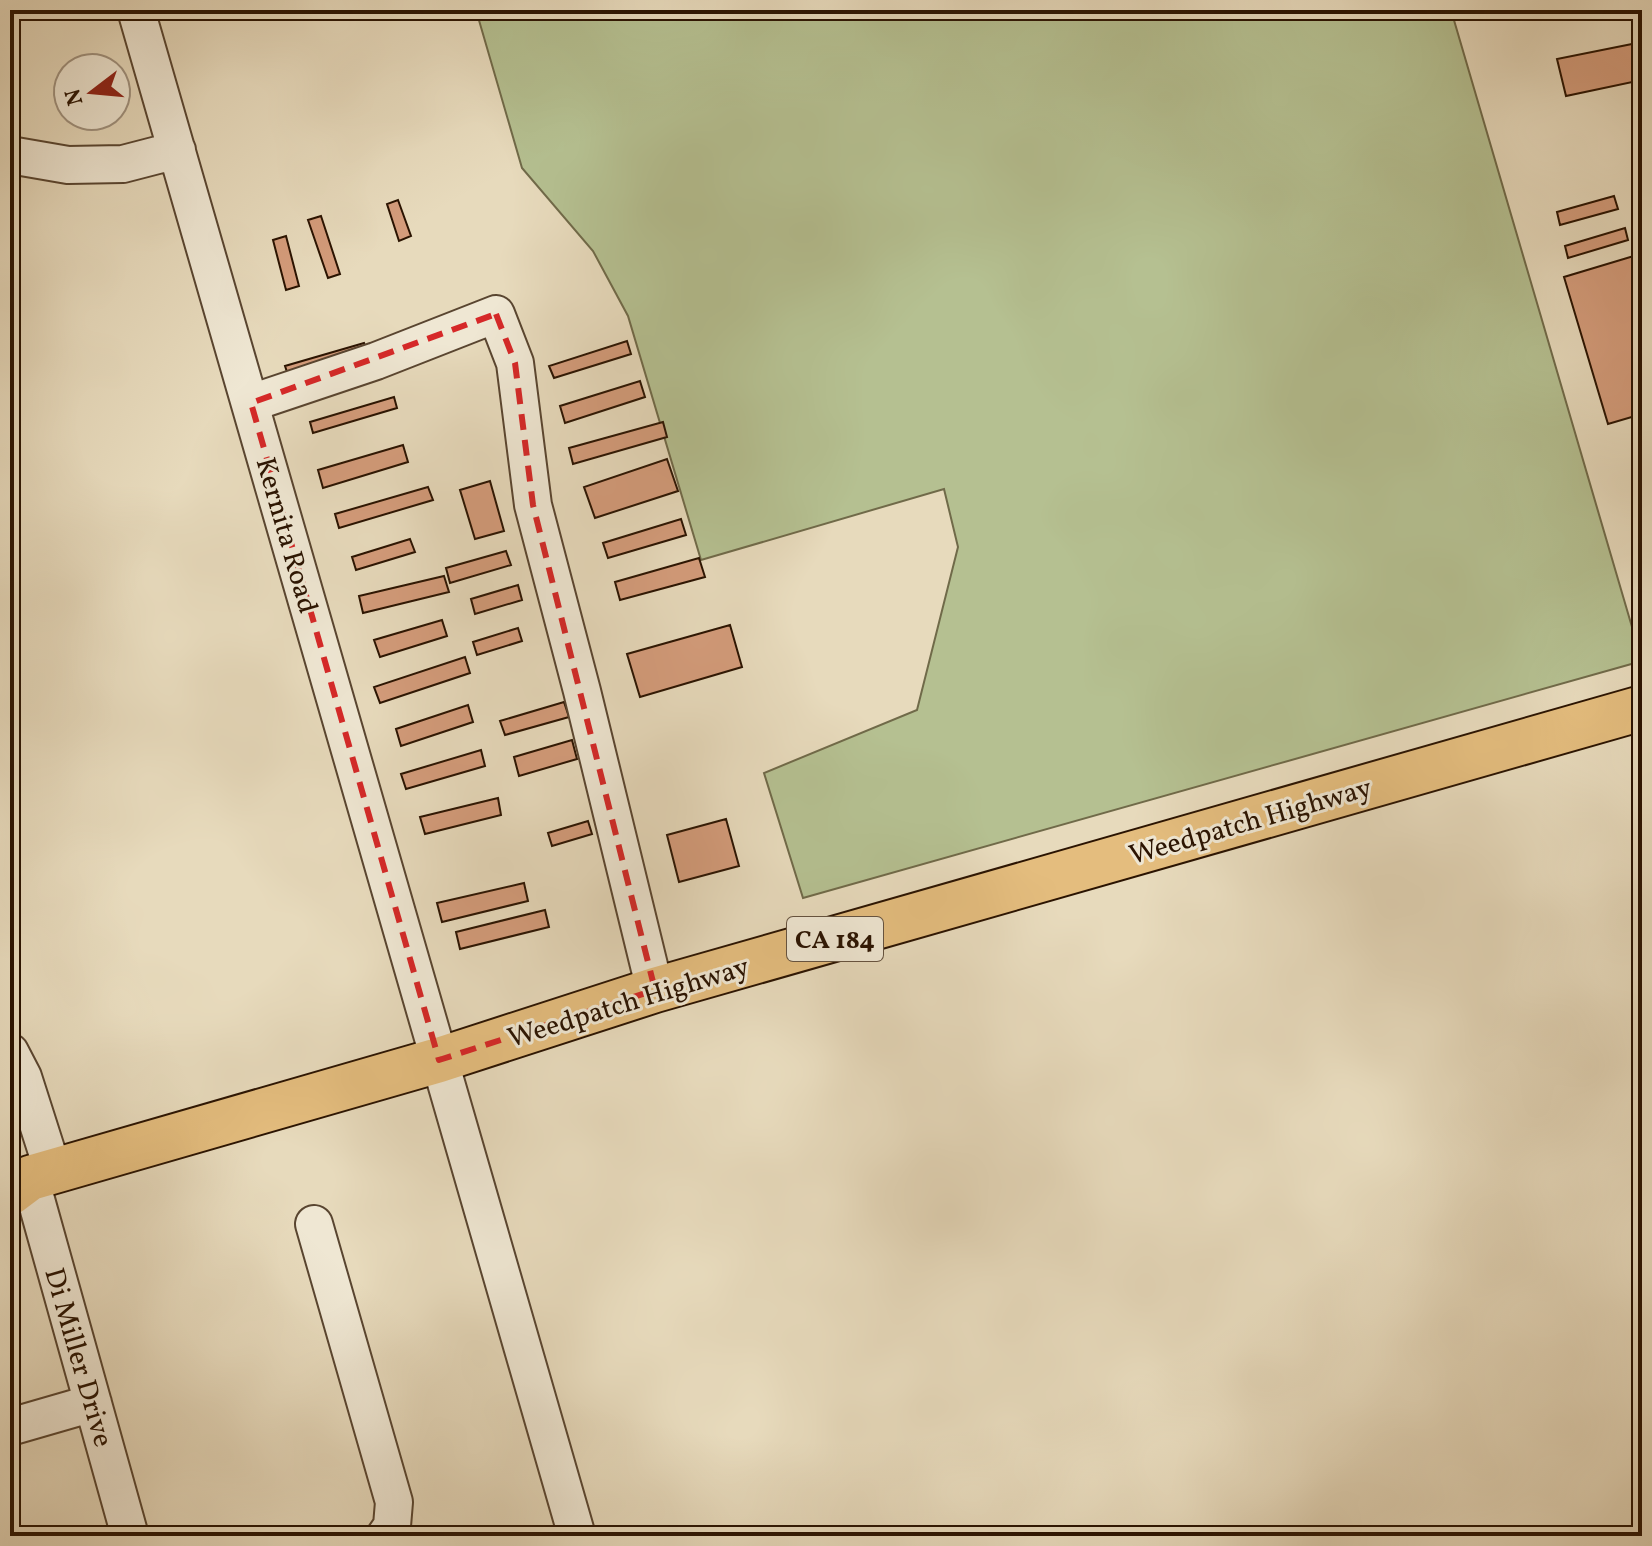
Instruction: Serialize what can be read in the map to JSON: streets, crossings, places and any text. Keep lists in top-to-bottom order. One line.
{"streets":{"main road":["Weedpatch Highway","CA 184"],"street":["Kernita Road","Di Miller Drive"]},"crossings":[["Kernita Road","Weedpatch Highway"],["Weedpatch Highway","Di Miller Drive"]],"north":"left"}
